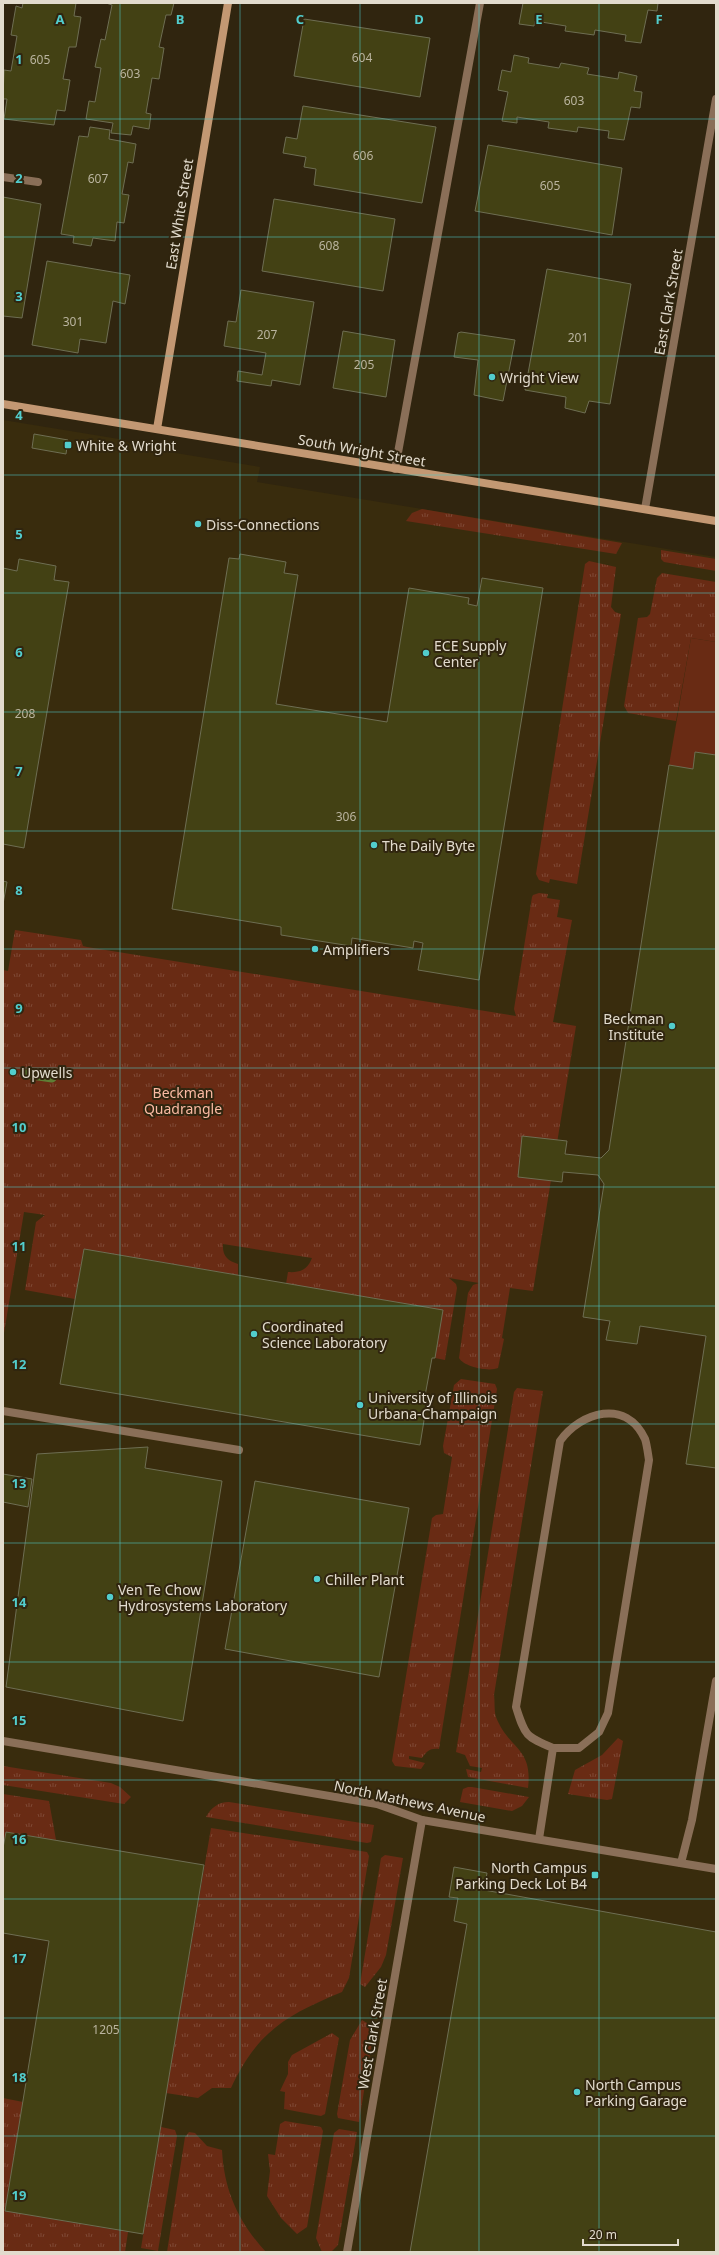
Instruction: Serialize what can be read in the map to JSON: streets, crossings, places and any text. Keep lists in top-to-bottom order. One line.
{"streets":{"main road":["East White Street","South Wright Street"],"street":["East Clark Street","North Mathews Avenue","West Clark Street"]},"crossings":[["East White Street","South Wright Street"],["East Clark Street","South Wright Street"],["North Mathews Avenue","West Clark Street"]],"parks":["Beckman Quadrangle"],"places":{"other":["Wright View","Diss-Connections","ECE Supply Center","The Daily Byte","Amplifiers","Beckman Institute","Upwells","Coordinated Science Laboratory","University of Illinois Urbana-Champaign","Chiller Plant","Ven Te Chow Hydrosystems Laboratory","North Campus Parking Garage"],"transit":["White & Wright","North Campus Parking Deck Lot B4"]},"house_numbers":["604","605","603","603","606","607","605","608","301","207","201","205","208","306","1205"],"scale_bar":"20 m","grid":{"columns":["A","B","C","D","E","F"],"rows":["1","2","3","4","5","6","7","8","9","10","11","12","13","14","15","16","17","18","19"]}}
